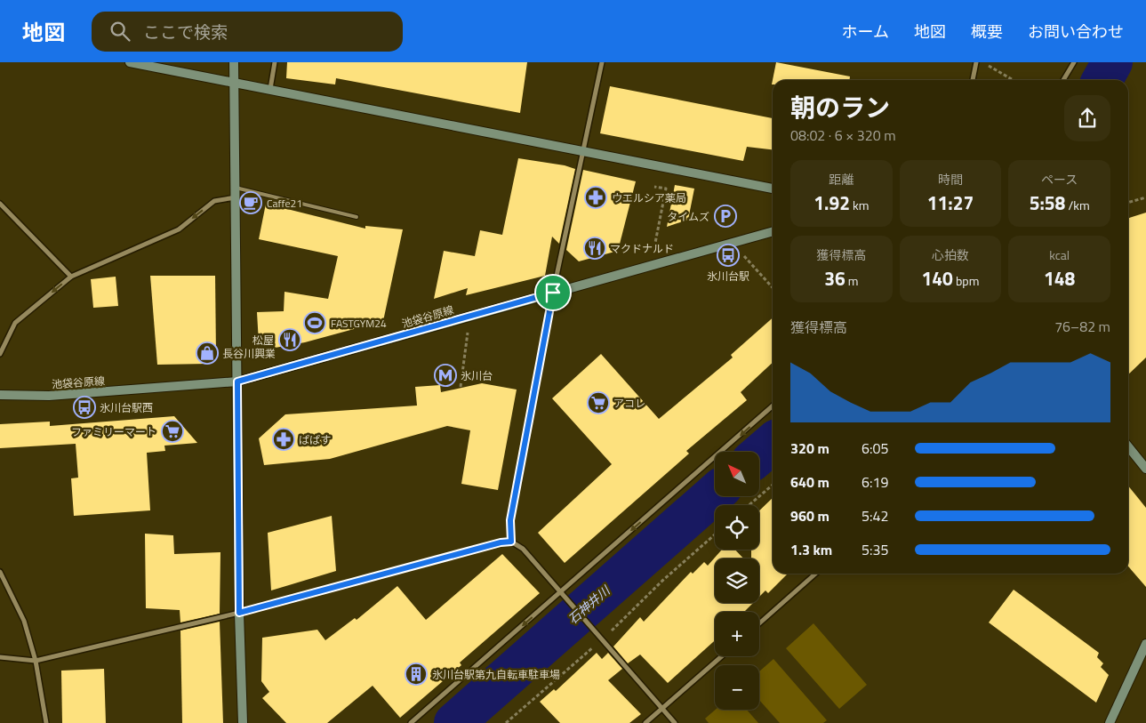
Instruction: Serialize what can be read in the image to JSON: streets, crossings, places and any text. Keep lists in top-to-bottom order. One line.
{"streets":{"street":["池袋谷原線"]},"water":["石神井川"],"places":{"pharmacy":["ウエルシア薬局","ぱぱす"],"cafe":["Caffe21"],"parking":["タイムズ"],"restaurant":["マクドナルド","松屋"],"bus stop":["氷川台駅","氷川台駅西"],"sports":["FASTGYM24"],"shop":["長谷川興業"],"metro station":["氷川台"],"supermarket":["アコレ","ファミリーマート"],"building":["氷川台駅第九自転車駐車場"]},"north":"top left","page":{"header":"地図","search":"ここで検索","nav":["ホーム","地図","概要","お問い合わせ"],"heading":["朝のラン","08:02 · 6 × 320 m"],"stats":[["距離","1.92 km"],["時間","11:27"],["ペース","5:58 /km"],["獲得標高","36 m"],["心拍数","140 bpm"],["kcal","148"]],"chart":["獲得標高","76–82 m"],"list":[{"name":"320 m","note":"6:05"},{"name":"640 m","note":"6:19"},{"name":"960 m","note":"5:42"},{"name":"1.3 km","note":"5:35"}],"map_buttons":["+","−"]}}
